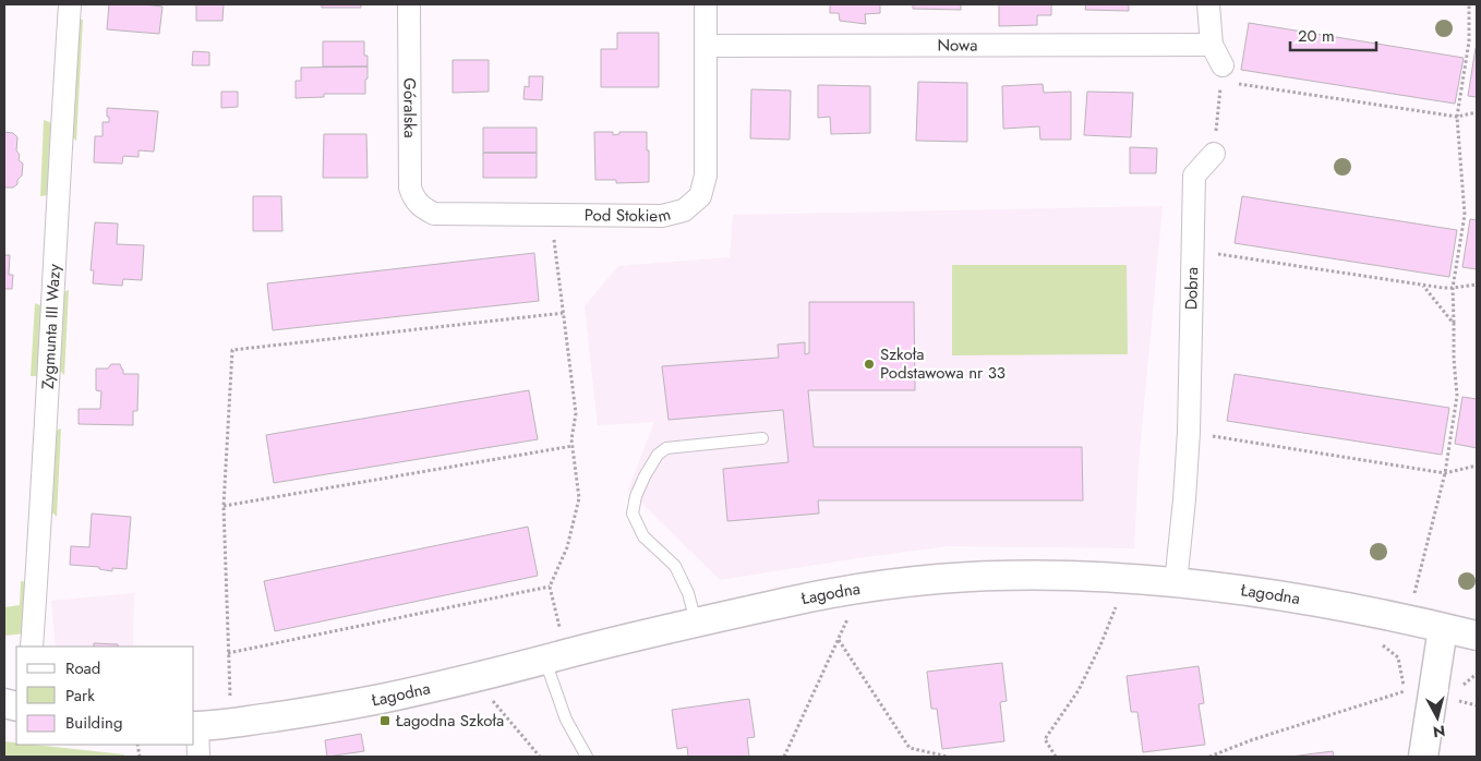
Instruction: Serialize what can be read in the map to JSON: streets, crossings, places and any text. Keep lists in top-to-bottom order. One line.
{"streets":{"street":["Nowa","Góralska","Pod Stokiem","Dobra","Zygmunta III Wazy","Łagodna"]},"crossings":[["Nowa","Pod Stokiem"],["Góralska","Pod Stokiem"],["Dobra","Łagodna"]],"places":{"other":["Szkoła Podstawowa nr 33"],"transit":["Łagodna Szkoła"]},"legend":["Road","Park","Building"],"scale_bar":"20 m","north":"bottom"}
